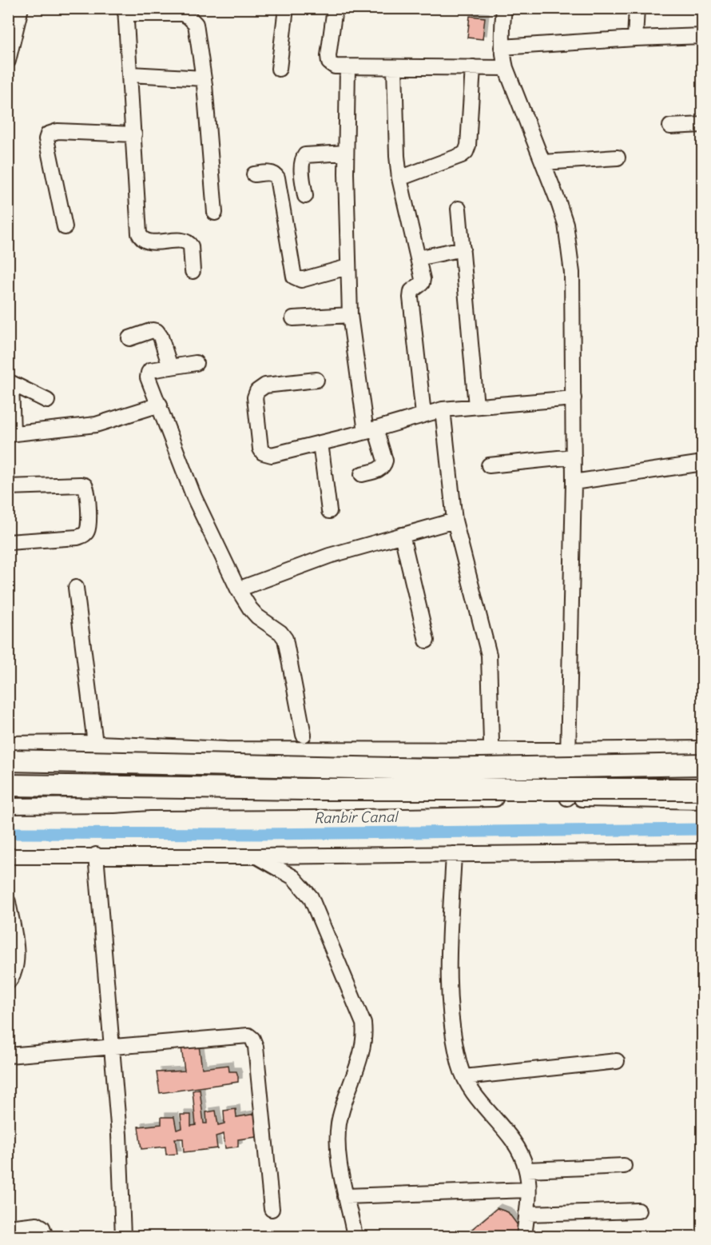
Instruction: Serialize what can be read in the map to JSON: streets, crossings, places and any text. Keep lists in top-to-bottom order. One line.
{"water":["Ranbir Canal"]}
